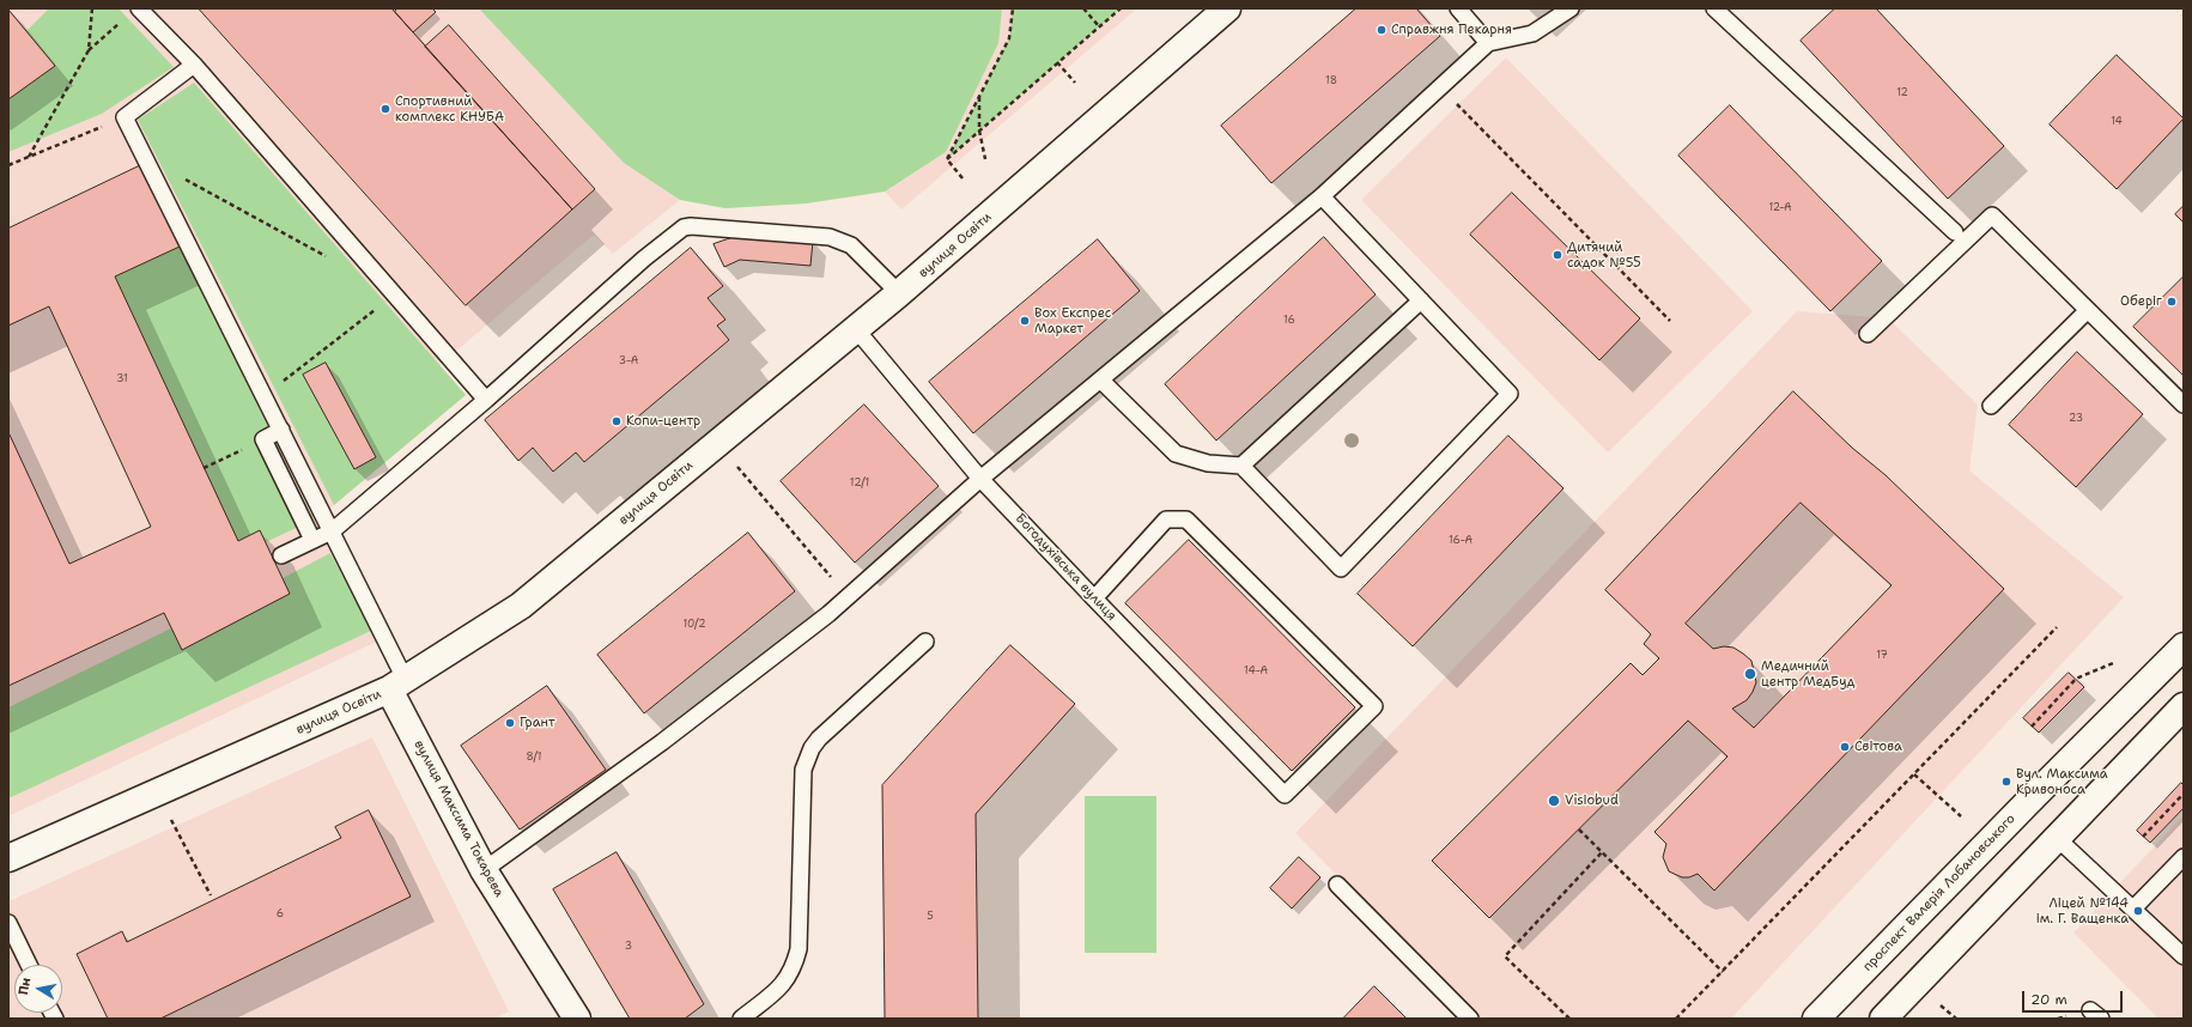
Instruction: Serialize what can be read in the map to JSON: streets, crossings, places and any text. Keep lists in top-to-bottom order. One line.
{"streets":{"street":["вулиця Освіти","вулиця Максима Токарева","проспект Валерія Лобановського"],"lane":["Богодухівська вулиця"]},"crossings":[["вулиця Освіти","Богодухівська вулиця"],["вулиця Освіти","вулиця Максима Токарева"]],"places":["Справжня Пекарня","Спортивний комплекс КНУБА","Дитячий садок №55","Оберіг","Box Експрес Маркет","Копи-центр","Медичний центр МедБуд","Грант","Світова","Вул. Максима Кривоноса","Visiobud","Ліцей №144 ім. Г. Ващенка"],"house_numbers":["18","12","14","12-А","16","3-А","31","23","12/1","16-А","10/2","17","14-А","8/1","6","5","3"],"scale_bar":"20 m","north":"left"}
